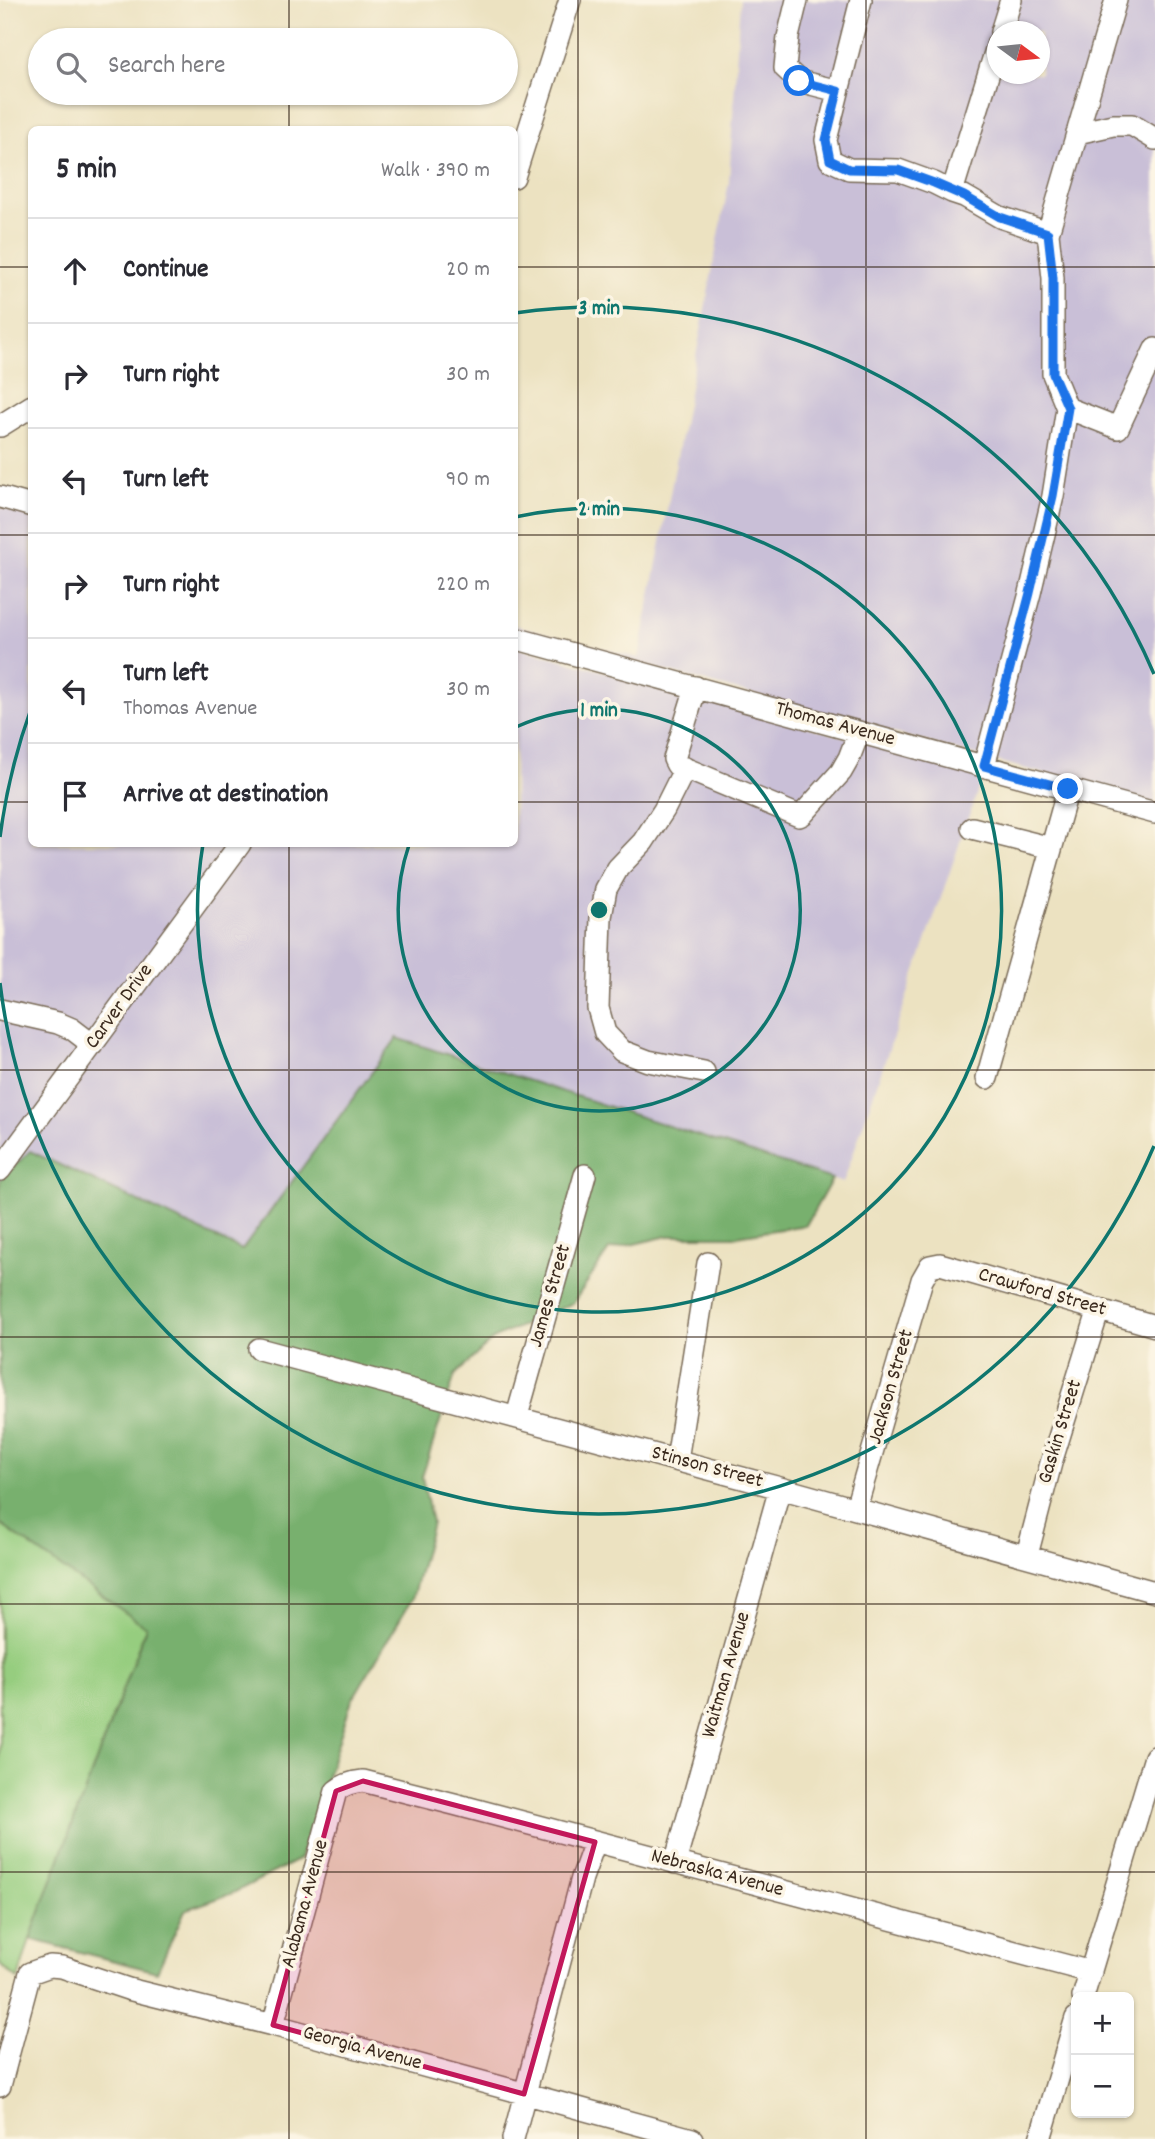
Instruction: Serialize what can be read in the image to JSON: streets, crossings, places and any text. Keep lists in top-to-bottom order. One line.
{"streets":{"street":["Thomas Avenue","Carver Drive","Crawford Street","James Street","Jackson Street","Gaskin Street","Stinson Street","Waitman Avenue","Nebraska Avenue","Alabama Avenue","Georgia Avenue"]},"crossings":[["Crawford Street","Jackson Street"],["Crawford Street","Gaskin Street"],["James Street","Stinson Street"],["Jackson Street","Stinson Street"],["Gaskin Street","Stinson Street"],["Stinson Street","Waitman Avenue"],["Waitman Avenue","Nebraska Avenue"],["Nebraska Avenue","Alabama Avenue"],["Alabama Avenue","Georgia Avenue"]],"north":"right","page":{"search":"Search here","heading":["5 min","Walk · 390 m"],"list":[["Continue","20 m"],["Turn right","30 m"],["Turn left","90 m"],["Turn right","220 m"],["Turn left","Thomas Avenue","30 m"],"Arrive at destination"],"map_buttons":["+","−"]},"rings":["3 min","2 min","1 min"]}
